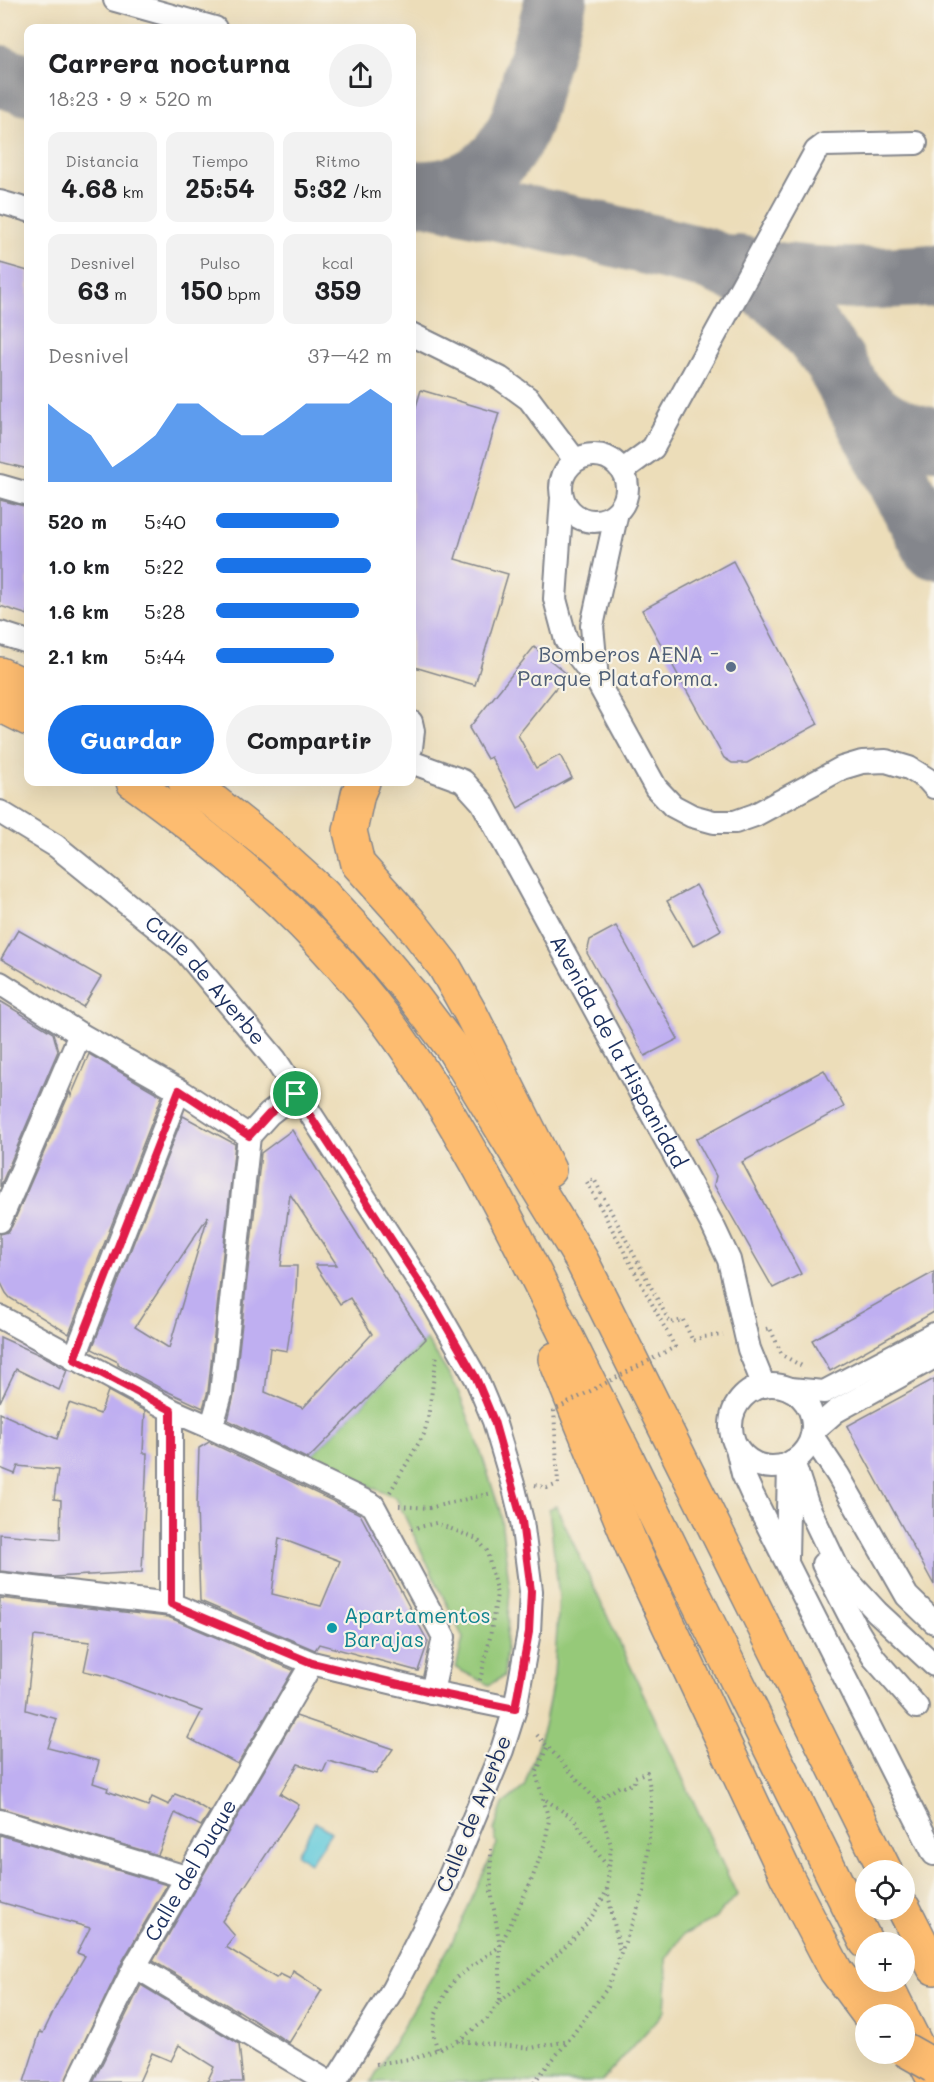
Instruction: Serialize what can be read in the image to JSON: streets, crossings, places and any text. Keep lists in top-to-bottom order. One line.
{"streets":{"street":["Calle de Ayerbe","Avenida de la Hispanidad","Calle del Duque"]},"places":["Bomberos AENA - Parque Plataforma.","Apartamentos Barajas"],"page":{"heading":["Carrera nocturna","18:23 · 9 × 520 m"],"stats":[["Distancia","4.68 km"],["Tiempo","25:54"],["Ritmo","5:32 /km"],["Desnivel","63 m"],["Pulso","150 bpm"],["kcal","359"]],"chart":["Desnivel","37–42 m"],"list":[{"name":"520 m","note":"5:40"},{"name":"1.0 km","note":"5:22"},{"name":"1.6 km","note":"5:28"},{"name":"2.1 km","note":"5:44"}],"buttons":["Guardar","Compartir"],"map_buttons":["+","−"]}}
